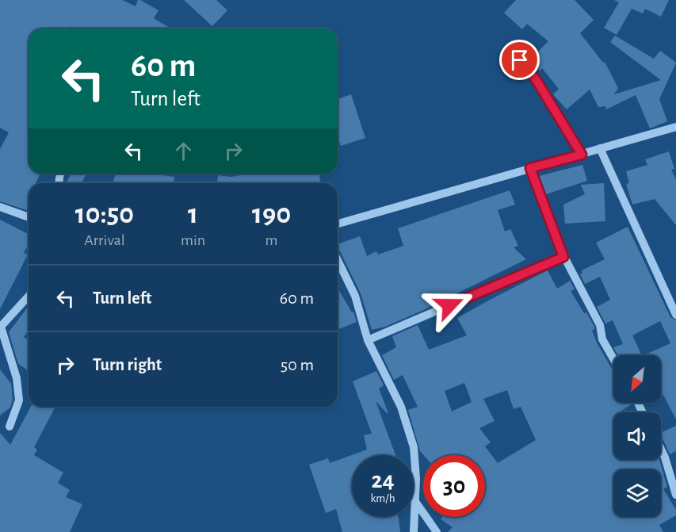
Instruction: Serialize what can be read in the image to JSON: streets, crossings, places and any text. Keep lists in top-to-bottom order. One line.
{"north":"bottom left","page":{"turn":["60 m","Turn left"],"eta":["10:50","Arrival","1","min","190","m"],"list":[{"name":"Turn left","value":"60 m"},{"name":"Turn right","value":"50 m"}],"speed":"24 km/h","limit":"30"}}
